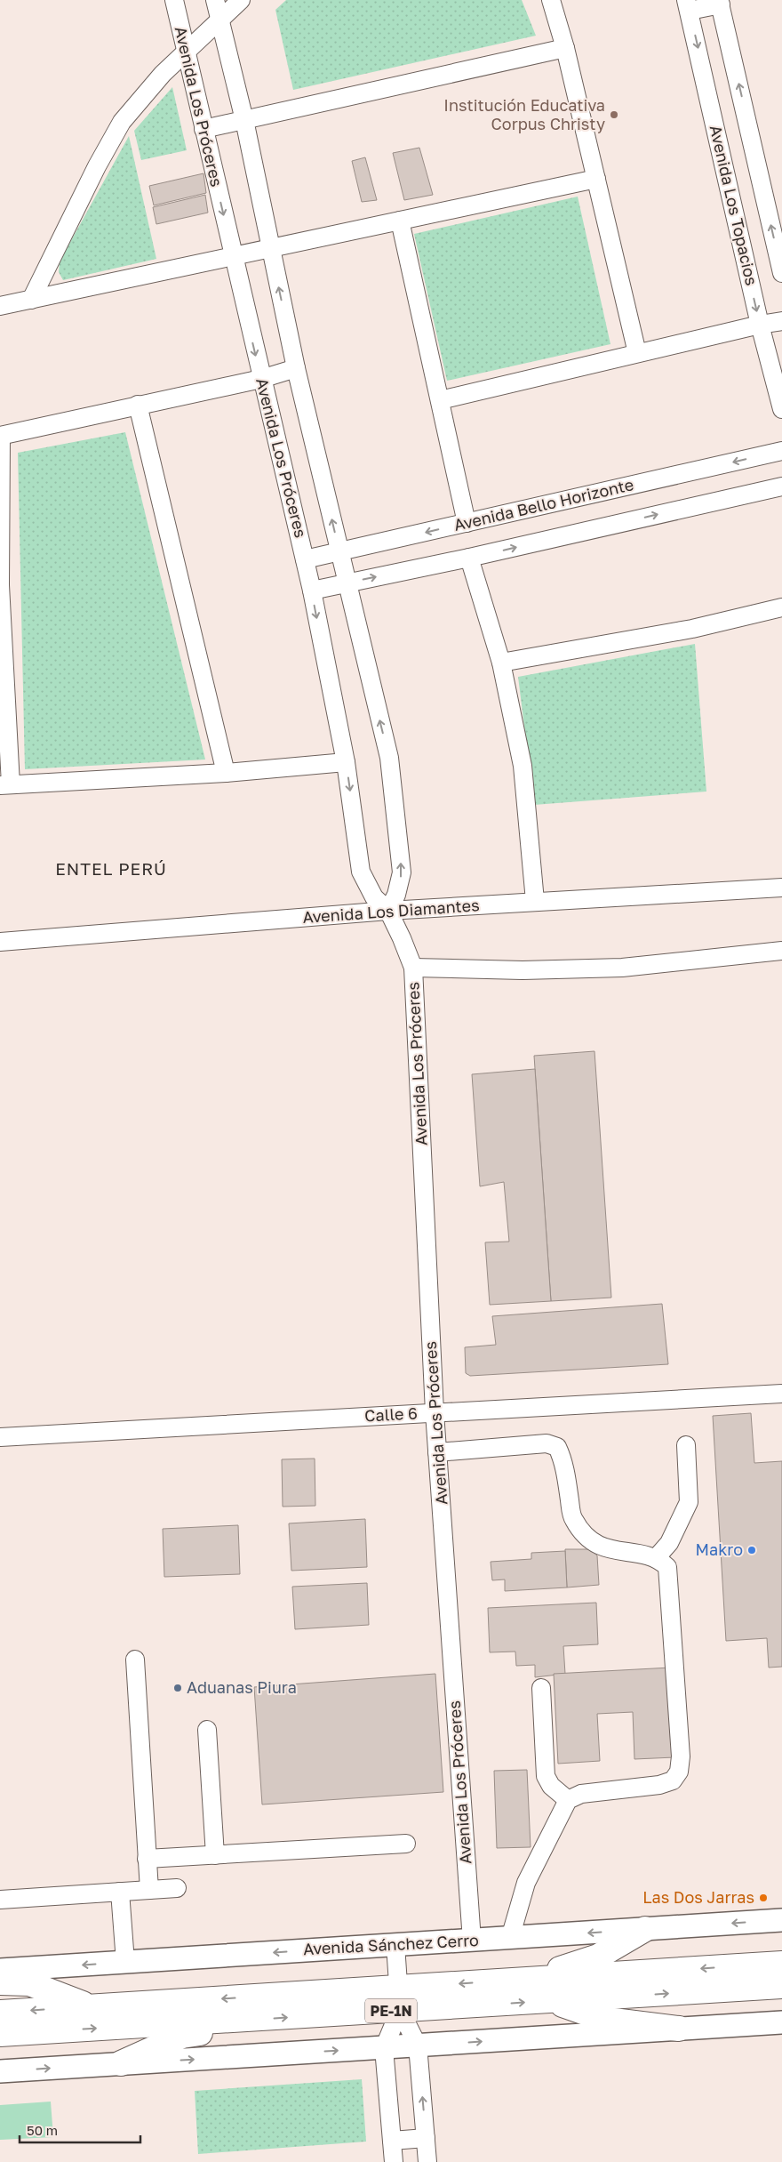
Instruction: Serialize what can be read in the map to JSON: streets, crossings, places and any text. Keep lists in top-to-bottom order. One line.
{"streets":{"highway":["PE-1N"],"main road":["Avenida Sánchez Cerro"],"street":["Avenida Los Próceres","Avenida Los Topacios","Avenida Bello Horizonte","Avenida Los Diamantes","Calle 6"]},"crossings":[["Avenida Los Próceres","Avenida Bello Horizonte"],["Avenida Los Próceres","Avenida Los Diamantes"],["Avenida Los Próceres","Calle 6"],["Avenida Los Próceres","Avenida Sánchez Cerro"]],"districts":["ENTEL PERÚ"],"places":["Institución Educativa Corpus Christy","Makro","Aduanas Piura","Las Dos Jarras"],"scale_bar":"50 m"}
